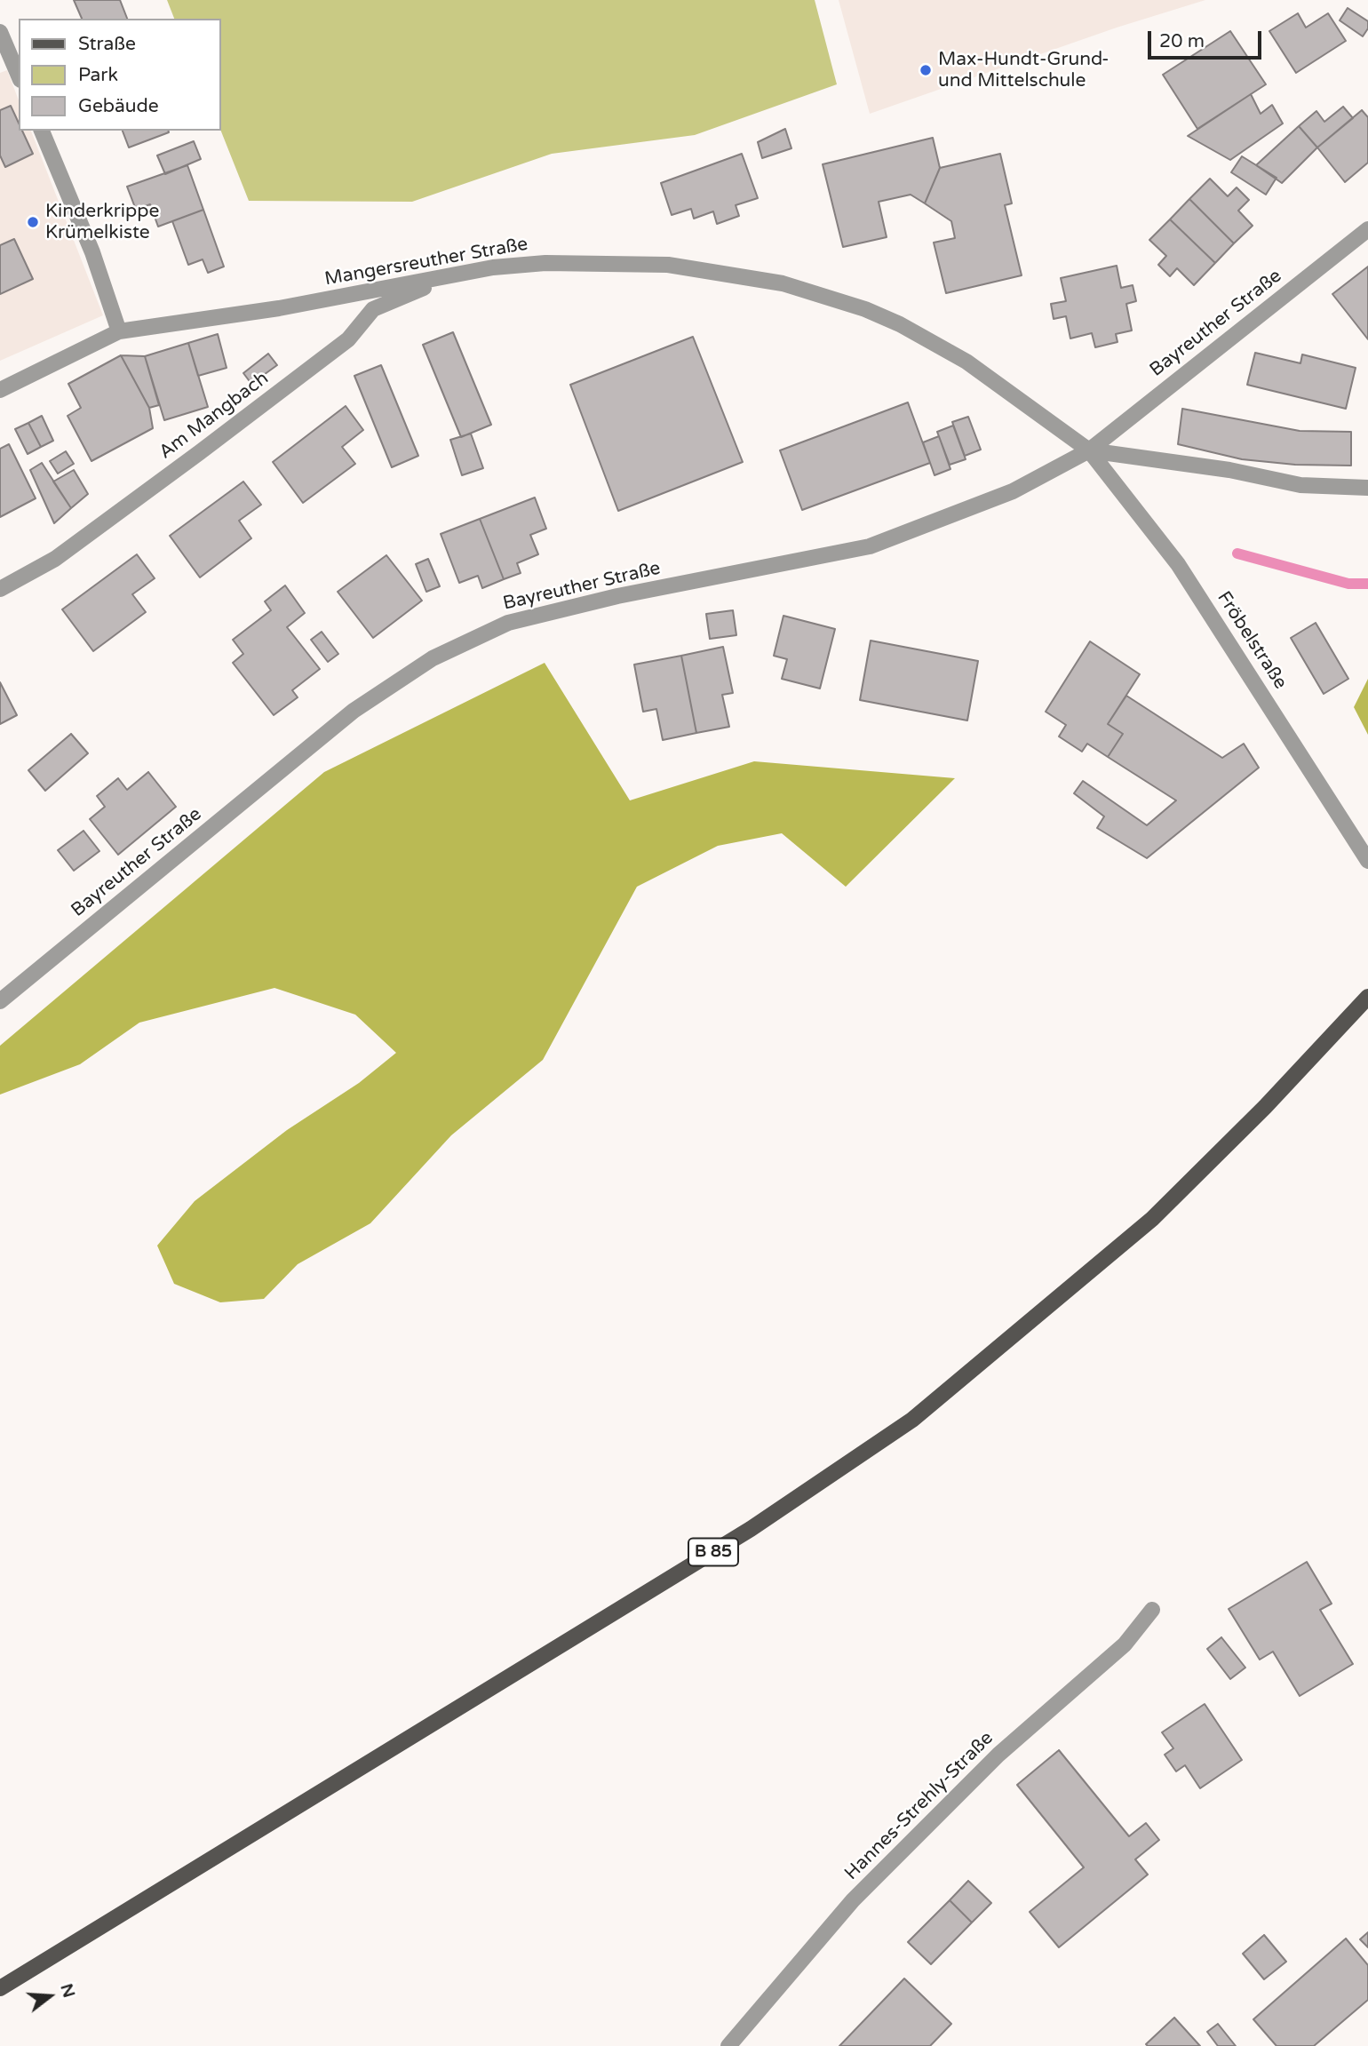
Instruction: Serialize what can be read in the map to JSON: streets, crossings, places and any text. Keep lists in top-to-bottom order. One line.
{"streets":{"main road":["B 85"],"street":["Mangersreuther Straße","Bayreuther Straße","Am Mangbach","Fröbelstraße","Hannes-Strehly-Straße"]},"crossings":[["Mangersreuther Straße","Bayreuther Straße"],["Mangersreuther Straße","Am Mangbach"],["Mangersreuther Straße","Fröbelstraße"],["Bayreuther Straße","Fröbelstraße"]],"places":["Max-Hundt-Grund- und Mittelschule","Kinderkrippe Krümelkiste"],"legend":["Straße","Park","Gebäude"],"scale_bar":"20 m","north":"right"}
